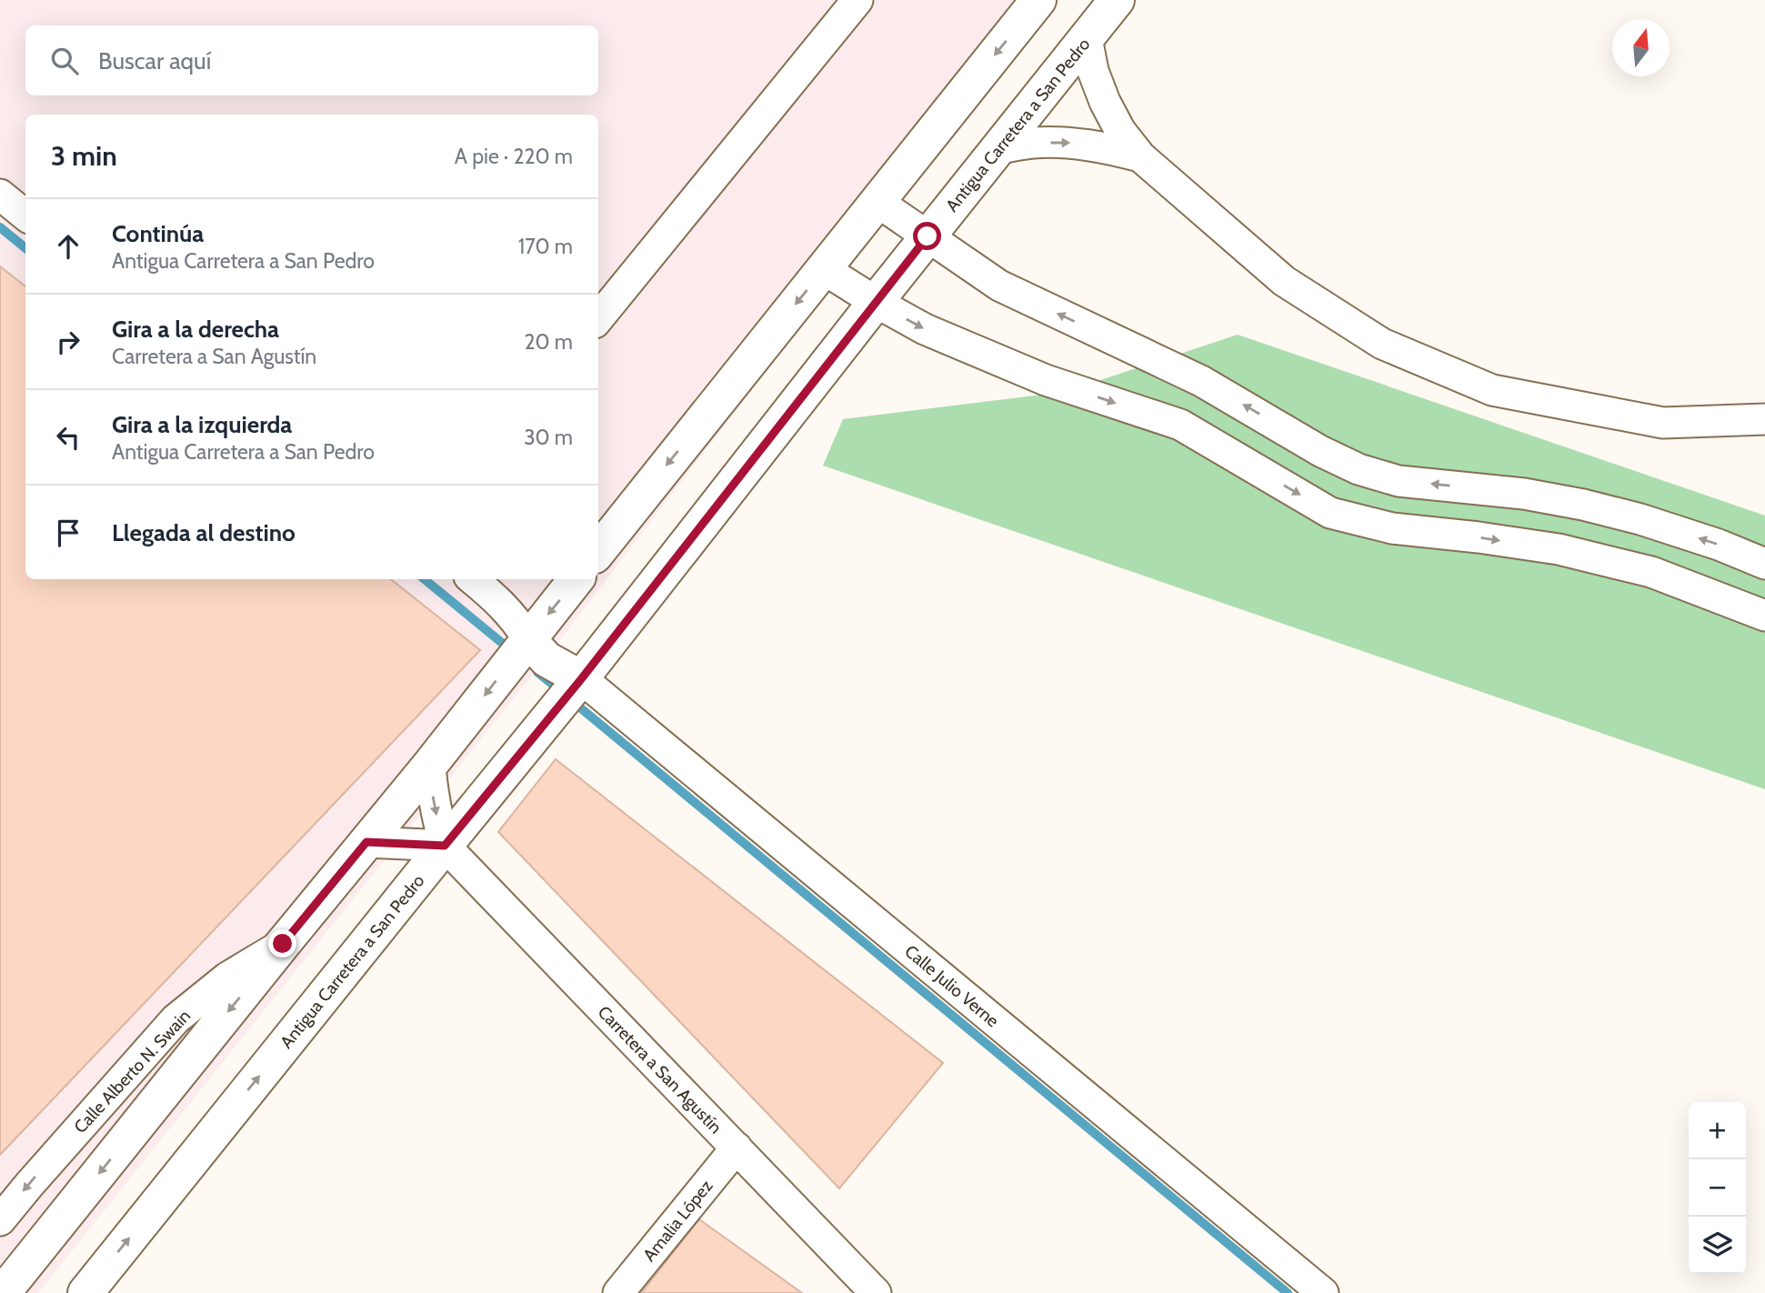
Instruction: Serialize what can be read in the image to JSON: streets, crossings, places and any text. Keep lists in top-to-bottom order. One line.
{"streets":{"main road":["Antigua Carretera a San Pedro"],"street":["Calle Julio Verne","Carretera a San Agustín","Calle Alberto N. Swain","Amalia López"]},"crossings":[["Antigua Carretera a San Pedro","Calle Julio Verne"],["Antigua Carretera a San Pedro","Carretera a San Agustín"],["Carretera a San Agustín","Amalia López"]],"one_way":["Calle Alberto N. Swain"],"north":"top","page":{"search":"Buscar aquí","heading":["3 min","A pie · 220 m"],"list":[["Continúa","Antigua Carretera a San Pedro","170 m"],["Gira a la derecha","Carretera a San Agustín","20 m"],["Gira a la izquierda","Antigua Carretera a San Pedro","30 m"],"Llegada al destino"],"map_buttons":["+","−"]}}
